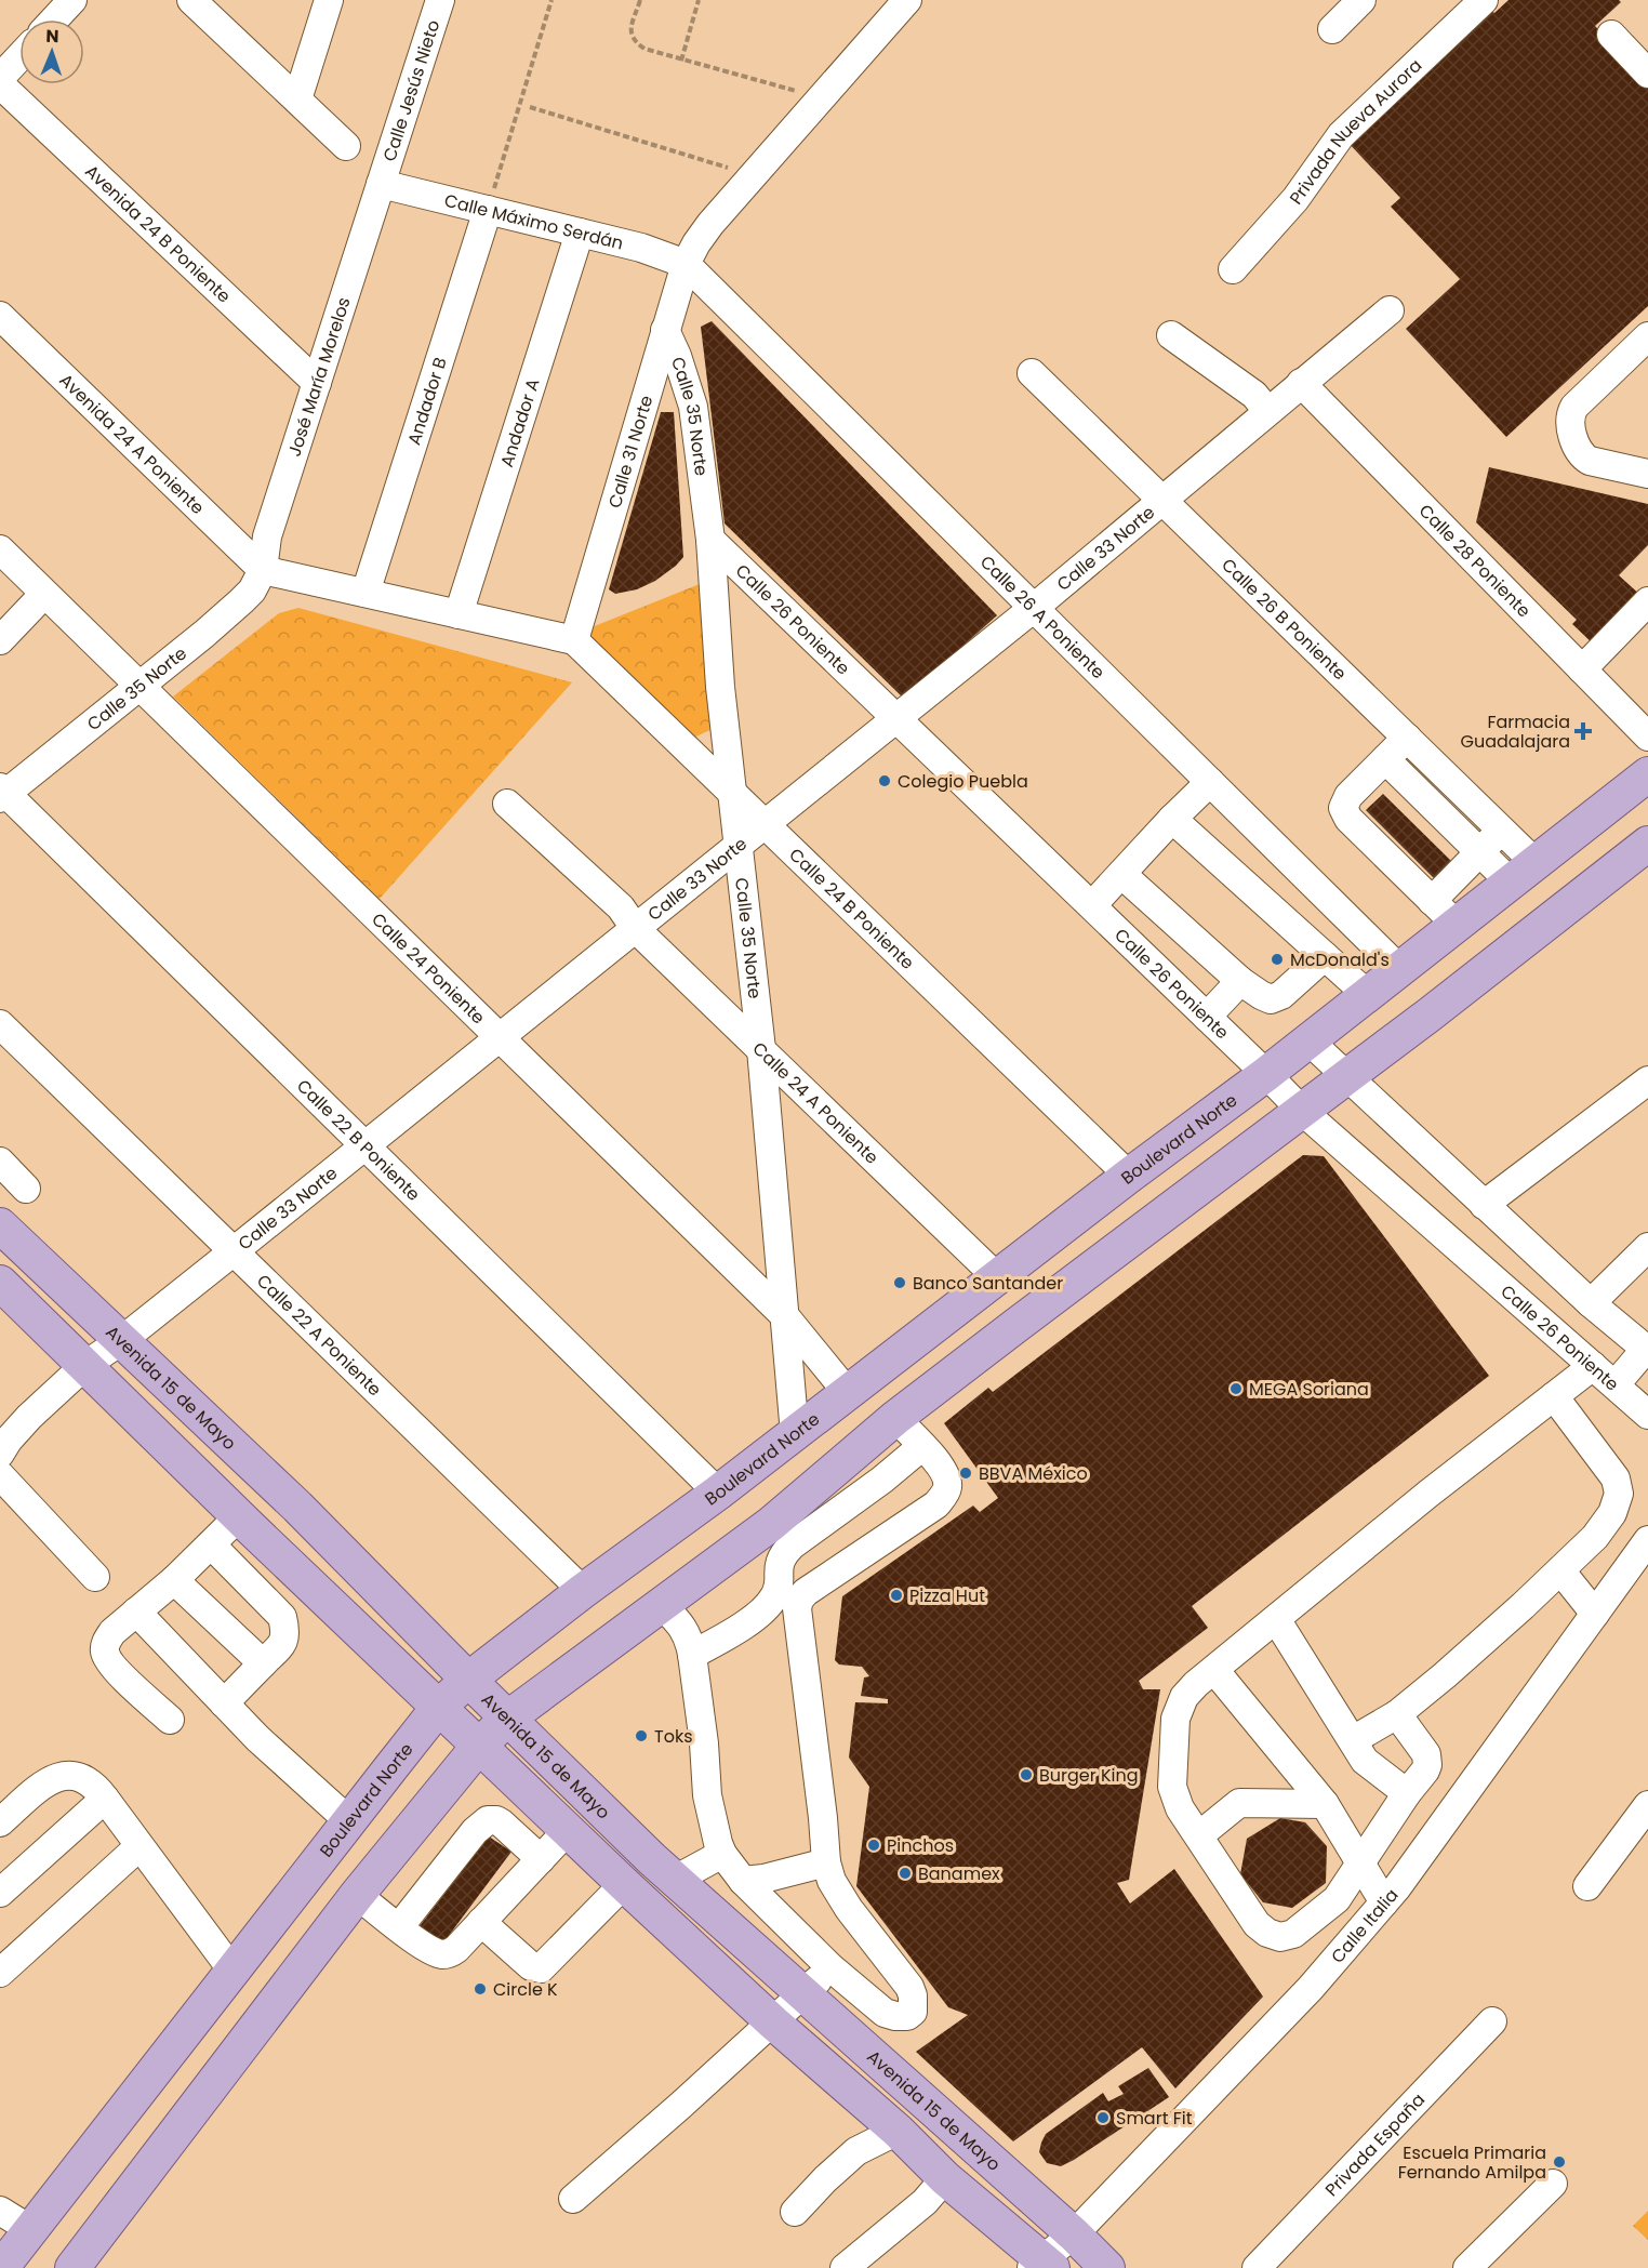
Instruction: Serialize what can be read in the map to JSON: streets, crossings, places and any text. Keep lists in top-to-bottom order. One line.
{"streets":{"main road":["Boulevard Norte","Avenida 15 de Mayo"],"street":["Calle Jesús Nieto","Privada Nueva Aurora","Calle Máximo Serdán","Avenida 24 B Poniente","José María Morelos","Andador B","Calle 35 Norte","Andador A","Avenida 24 A Poniente","Calle 31 Norte","Calle 33 Norte","Calle 28 Poniente","Calle 26 A Poniente","Calle 26 B Poniente","Calle 26 Poniente","Calle 24 B Poniente","Calle 24 Poniente","Calle 24 A Poniente","Calle 22 B Poniente","Calle 22 A Poniente","Calle Italia","Privada España"]},"crossings":[["Calle Jesús Nieto","Calle Máximo Serdán"],["Calle Jesús Nieto","José María Morelos"],["Calle Máximo Serdán","José María Morelos"],["Calle Máximo Serdán","Andador B"],["Calle Máximo Serdán","Andador A"],["Calle Máximo Serdán","Calle 31 Norte"],["Calle Máximo Serdán","Calle 26 A Poniente"],["Avenida 24 B Poniente","José María Morelos"],["José María Morelos","Calle 35 Norte"],["José María Morelos","Avenida 24 A Poniente"],["Calle 35 Norte","Avenida 24 A Poniente"],["Calle 35 Norte","Calle 31 Norte"],["Calle 35 Norte","Calle 33 Norte"],["Calle 35 Norte","Calle 26 Poniente"],["Calle 35 Norte","Calle 24 B Poniente"],["Calle 35 Norte","Calle 24 Poniente"],["Calle 35 Norte","Calle 24 A Poniente"],["Calle 35 Norte","Boulevard Norte"],["Calle 35 Norte","Calle 22 B Poniente"],["Calle 31 Norte","Calle 26 A Poniente"],["Calle 31 Norte","Calle 24 B Poniente"],["Calle 33 Norte","Calle 28 Poniente"],["Calle 33 Norte","Calle 26 A Poniente"],["Calle 33 Norte","Calle 26 B Poniente"],["Calle 33 Norte","Calle 26 Poniente"],["Calle 33 Norte","Calle 24 B Poniente"],["Calle 33 Norte","Calle 24 Poniente"],["Calle 33 Norte","Calle 24 A Poniente"],["Calle 33 Norte","Calle 22 B Poniente"],["Calle 33 Norte","Calle 22 A Poniente"],["Calle 33 Norte","Avenida 15 de Mayo"],["Calle 26 A Poniente","Boulevard Norte"],["Calle 26 B Poniente","Boulevard Norte"],["Calle 26 Poniente","Boulevard Norte"],["Calle 24 B Poniente","Boulevard Norte"],["Calle 24 Poniente","Boulevard Norte"],["Calle 24 A Poniente","Boulevard Norte"],["Boulevard Norte","Calle 22 B Poniente"],["Boulevard Norte","Calle 22 A Poniente"],["Boulevard Norte","Avenida 15 de Mayo"],["Avenida 15 de Mayo","Calle Italia"]],"places":{"health":["Farmacia Guadalajara"],"other":["Colegio Puebla","McDonald's","Banco Santander","MEGA Soriana","BBVA México","Pizza Hut","Toks","Burger King","Pinchos","Banamex","Circle K","Smart Fit","Escuela Primaria Fernando Amilpa"]},"north":"top"}
